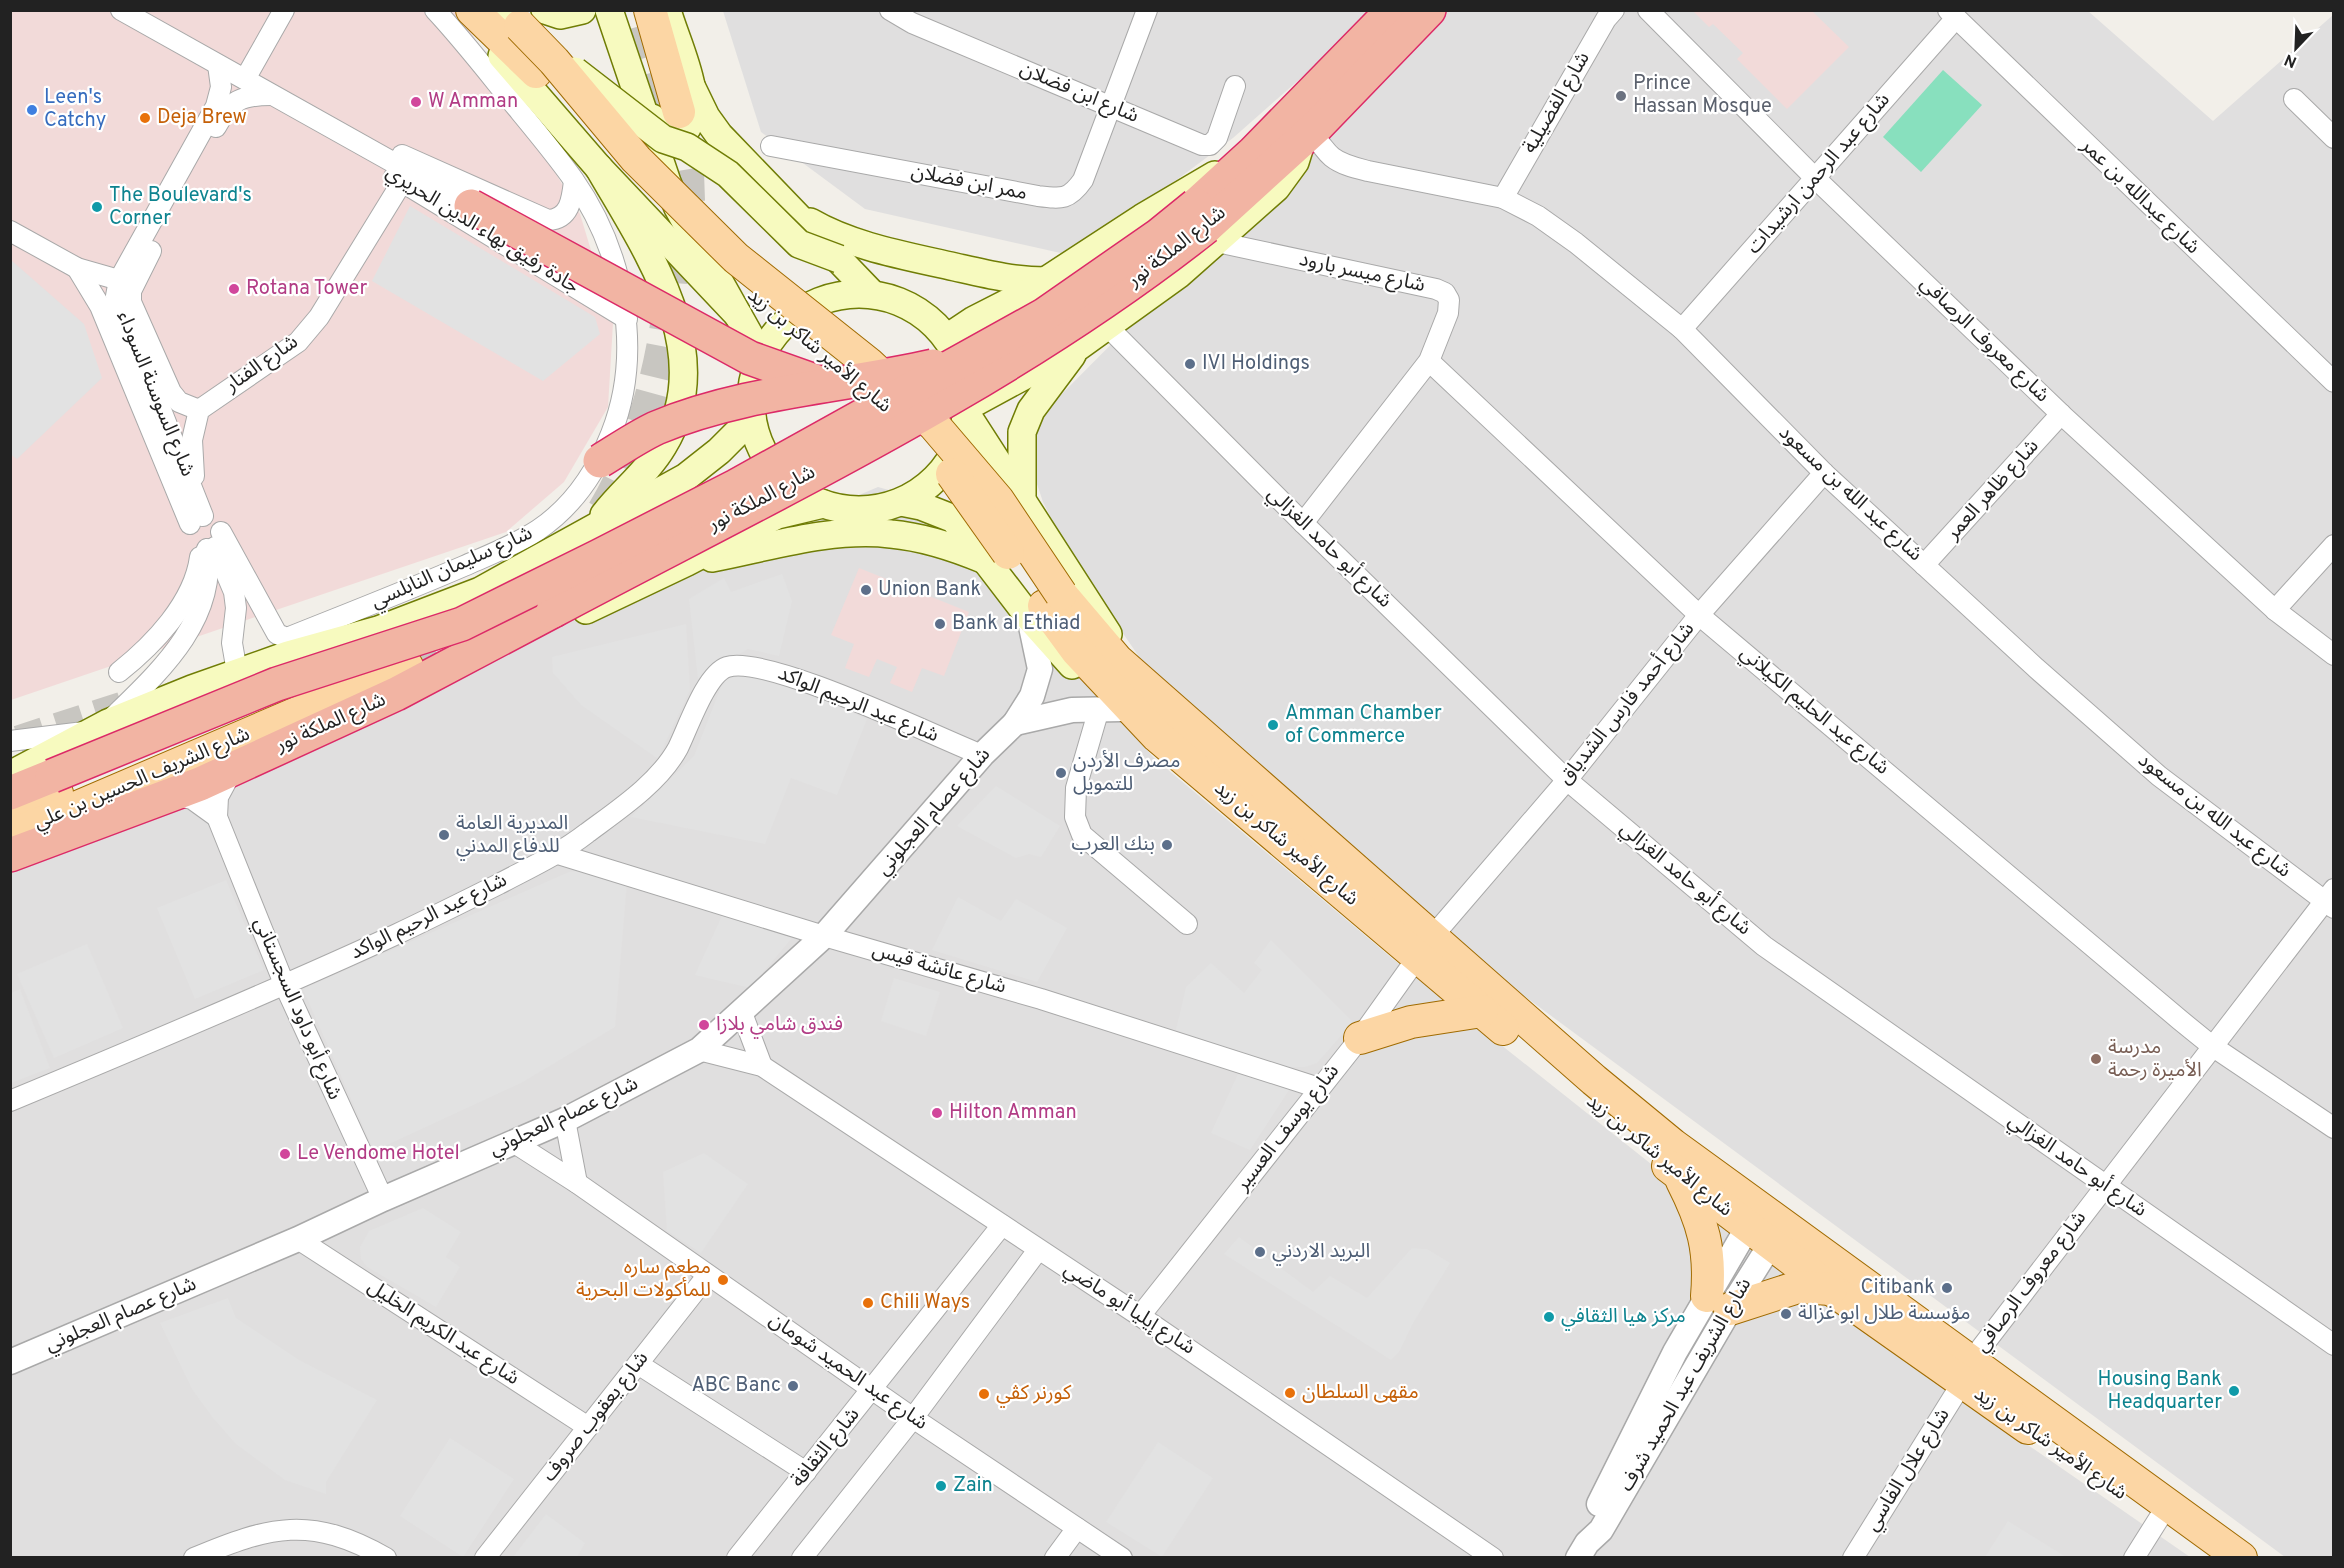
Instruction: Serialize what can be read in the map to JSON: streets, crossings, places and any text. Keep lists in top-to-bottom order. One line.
{"streets":{"highway":["شارع الملكة نور"],"main road":["شارع الأمير شاكر بن زيد","شارع الشريف الحسين بن علي"],"street":["شارع ابن فضلان","شارع الفضيلية","شارع عبد الرحمن ارشيدات","ممر ابن فضلان","شارع عبدالله بن عمر","جادة رفيق بهاء الدين الحريري","شارع ميسر بارود","شارع معروف الرصافي","شارع الفنار","شارع السوسنة السوداء","شارع ظاهر العمر","شارع عبد الله بن مسعود","شارع أبو حامد الغزالي","شارع سليمان النابلسي","شارع أحمد فارس الشدياق","شارع عبد الرحيم الواكد","شارع عبد الحليم الكيلاني","شارع عصام العجلوني","شارع عائشة قيس","شارع أبو داود السجستاني","شارع يوسف العسير","شارع إيليا أبو ماضي","شارع عبد الكريم الخليل","شارع عبد الحميد شومان","شارع الشريف عبد الحميد شرف","شارع يعقوب صروف","شارع الثقافة","شارع علال الفاسي"]},"crossings":[["شارع ابن فضلان","ممر ابن فضلان"],["شارع الفضيلية","شارع عبد الله بن مسعود"],["شارع عبد الرحمن ارشيدات","شارع عبدالله بن عمر"],["شارع عبد الرحمن ارشيدات","شارع معروف الرصافي"],["شارع عبد الرحمن ارشيدات","شارع عبد الله بن مسعود"],["جادة رفيق بهاء الدين الحريري","شارع الفنار"],["جادة رفيق بهاء الدين الحريري","شارع سليمان النابلسي"],["شارع الملكة نور","شارع ميسر بارود"],["شارع الملكة نور","شارع عبد الله بن مسعود"],["شارع الملكة نور","شارع الشريف الحسين بن علي"],["شارع ميسر بارود","شارع أبو حامد الغزالي"],["شارع ميسر بارود","شارع عبد الحليم الكيلاني"],["شارع معروف الرصافي","شارع الأمير شاكر بن زيد"],["شارع معروف الرصافي","شارع ظاهر العمر"],["شارع معروف الرصافي","شارع عبد الله بن مسعود"],["شارع معروف الرصافي","شارع أبو حامد الغزالي"],["شارع معروف الرصافي","شارع عبد الحليم الكيلاني"],["شارع معروف الرصافي","شارع علال الفاسي"],["شارع الأمير شاكر بن زيد","شارع أحمد فارس الشدياق"],["شارع الأمير شاكر بن زيد","شارع عصام العجلوني"],["شارع الأمير شاكر بن زيد","شارع يوسف العسير"],["شارع الأمير شاكر بن زيد","شارع الشريف عبد الحميد شرف"],["شارع الأمير شاكر بن زيد","شارع علال الفاسي"],["شارع ظاهر العمر","شارع عبد الله بن مسعود"],["شارع عبد الله بن مسعود","شارع أحمد فارس الشدياق"],["شارع أبو حامد الغزالي","شارع أحمد فارس الشدياق"],["شارع أحمد فارس الشدياق","شارع عبد الحليم الكيلاني"],["شارع أحمد فارس الشدياق","شارع يوسف العسير"],["شارع عبد الرحيم الواكد","شارع عصام العجلوني"],["شارع عبد الرحيم الواكد","شارع عائشة قيس"],["شارع عبد الرحيم الواكد","شارع أبو داود السجستاني"],["شارع عصام العجلوني","شارع عائشة قيس"],["شارع عصام العجلوني","شارع أبو داود السجستاني"],["شارع عصام العجلوني","شارع إيليا أبو ماضي"],["شارع عصام العجلوني","شارع عبد الكريم الخليل"],["شارع عصام العجلوني","شارع عبد الحميد شومان"],["شارع عائشة قيس","شارع يوسف العسير"],["شارع يوسف العسير","شارع إيليا أبو ماضي"],["شارع إيليا أبو ماضي","شارع الثقافة"],["شارع عبد الكريم الخليل","شارع يعقوب صروف"],["شارع عبد الحميد شومان","شارع يعقوب صروف"],["شارع عبد الحميد شومان","شارع الثقافة"]],"places":["Prince Hassan Mosque","W Amman","Leen's Catchy","Deja Brew","The Boulevard's Corner","Rotana Tower","IVI Holdings","Union Bank","Bank al Ethiad","Amman Chamber of Commerce","مصرف الأردن للتمويل","المديرية العامة للدفاع المدني","بنك العرب","فندق شامي بلازا","مدرسة الأميرة رحمة","Hilton Amman","Le Vendome Hotel","البريد الاردني","مطعم ساره للمأكولات البحرية","Citibank","Chili Ways","مؤسسة طلال ابو غزالة","مركز هيا الثقافي","ABC Banc","Housing Bank Headquarter","مقهى السلطان","كورنر كڤي","Zain"],"north":"bottom left"}
